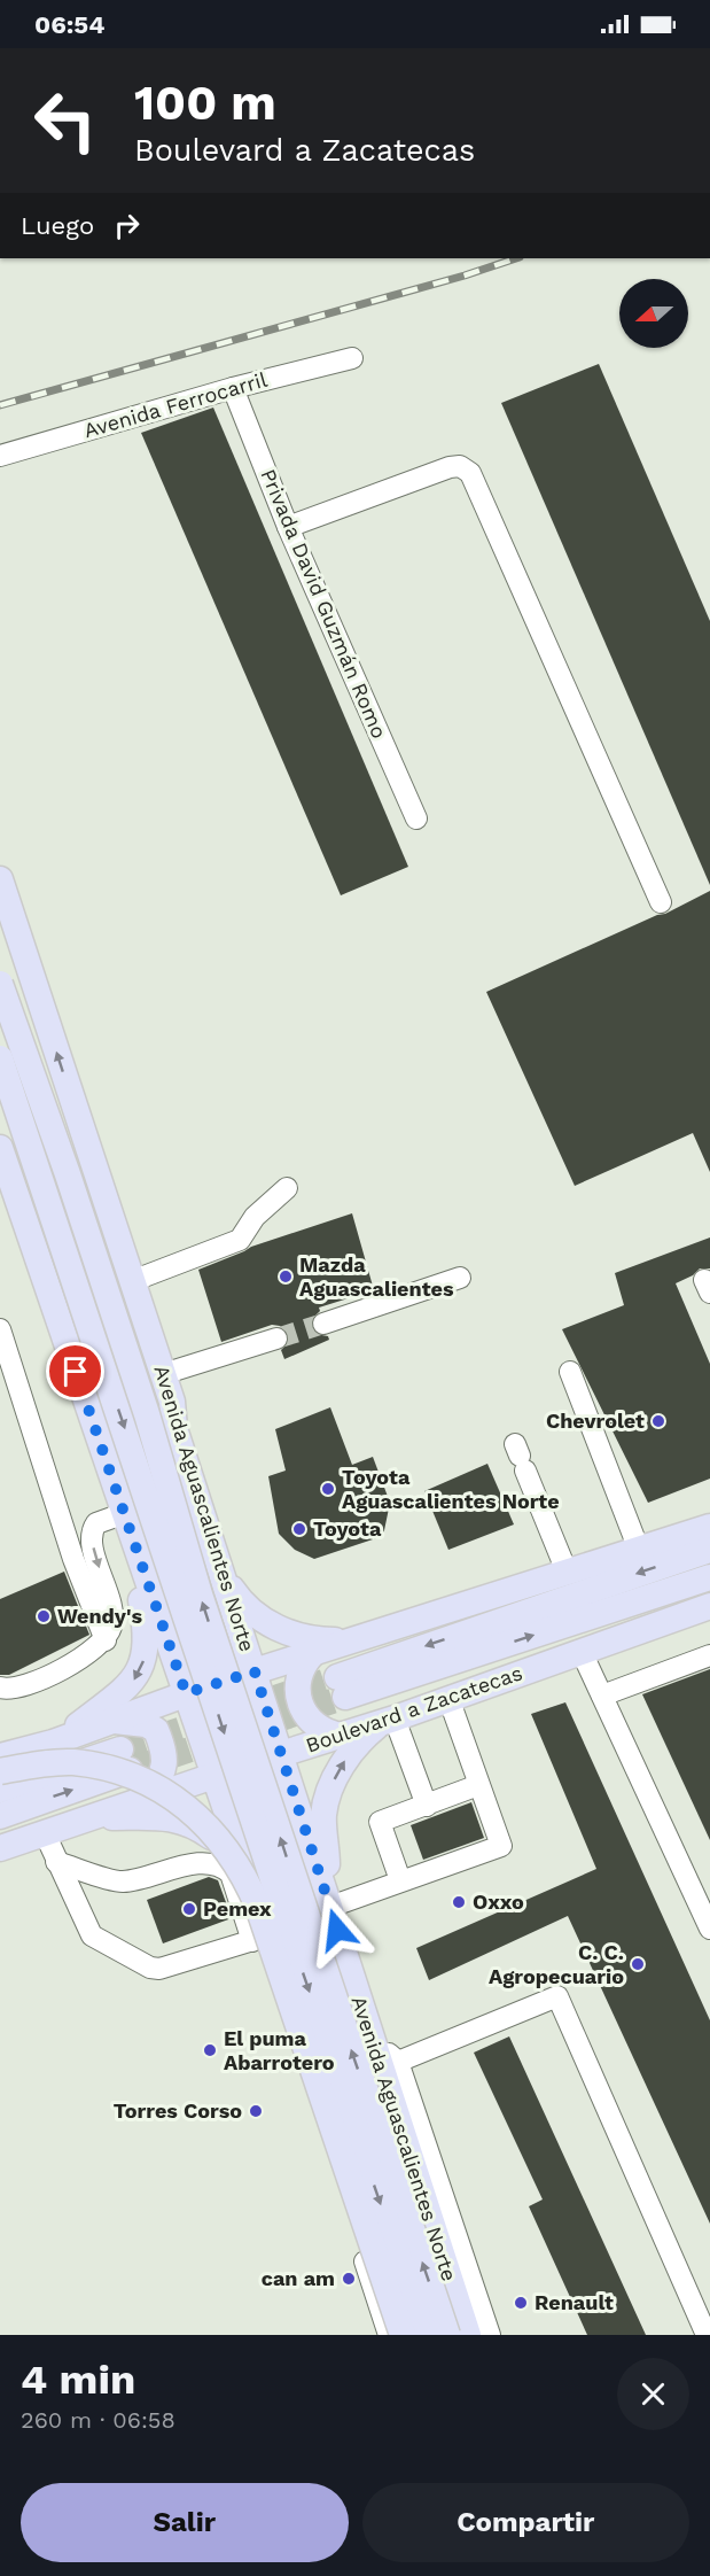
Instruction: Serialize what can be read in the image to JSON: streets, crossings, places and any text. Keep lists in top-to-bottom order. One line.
{"streets":{"main road":["Avenida Aguascalientes Norte","Boulevard a Zacatecas"],"street":["Avenida Ferrocarril","Privada David Guzmán Romo"]},"crossings":[["Avenida Ferrocarril","Privada David Guzmán Romo"],["Avenida Aguascalientes Norte","Boulevard a Zacatecas"]],"places":["Mazda Aguascalientes","Chevrolet","Toyota Aguascalientes Norte","Toyota","Wendy's","Oxxo","Pemex","C. C. Agropecuario","El puma Abarrotero","Torres Corso","can am","Renault"],"north":"left","page":{"status":"06:54","turn":["100 m","Boulevard a Zacatecas"],"then":"Luego","heading":["4 min","260 m · 06:58"],"buttons":["Salir","Compartir"]}}
